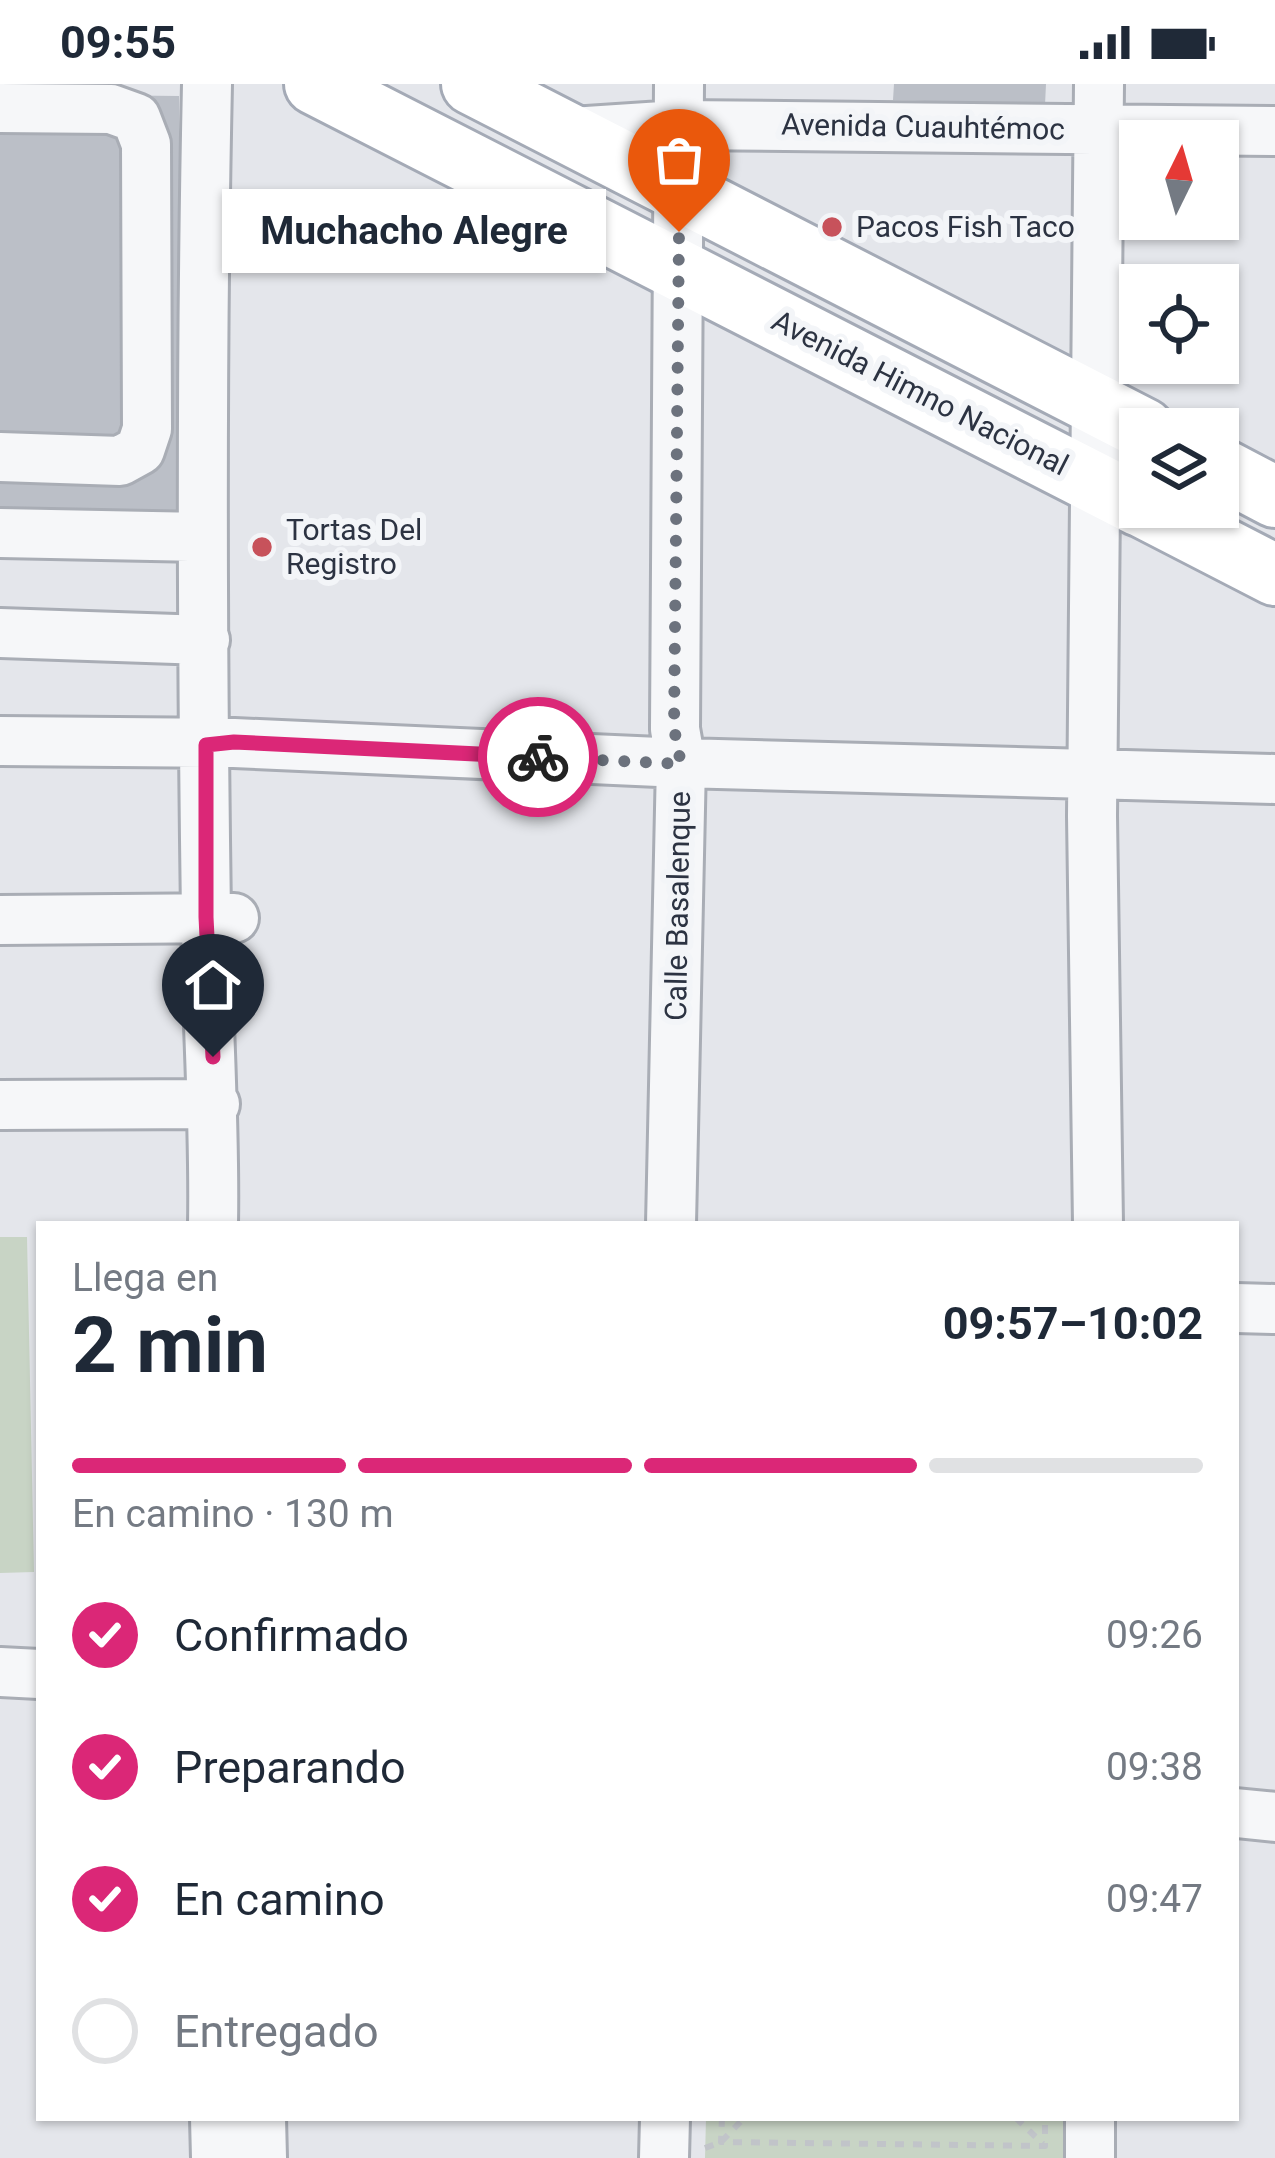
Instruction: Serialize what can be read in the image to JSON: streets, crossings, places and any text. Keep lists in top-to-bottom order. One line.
{"streets":{"main road":["Avenida Himno Nacional"],"street":["Avenida Cuauhtémoc","Calle Basalenque"]},"crossings":[["Avenida Cuauhtémoc","Calle Basalenque"],["Avenida Himno Nacional","Calle Basalenque"]],"places":["Pacos Fish Taco","Muchacho Alegre","Tortas Del Registro"],"north":"top","page":{"status":"09:55","bubble":"Muchacho Alegre","heading":["2 min","Llega en","09:57–10:02"],"bar":"En camino · 130 m","list":[["Confirmado","09:26"],["Preparando","09:38"],["En camino","09:47"],"Entregado"]}}
